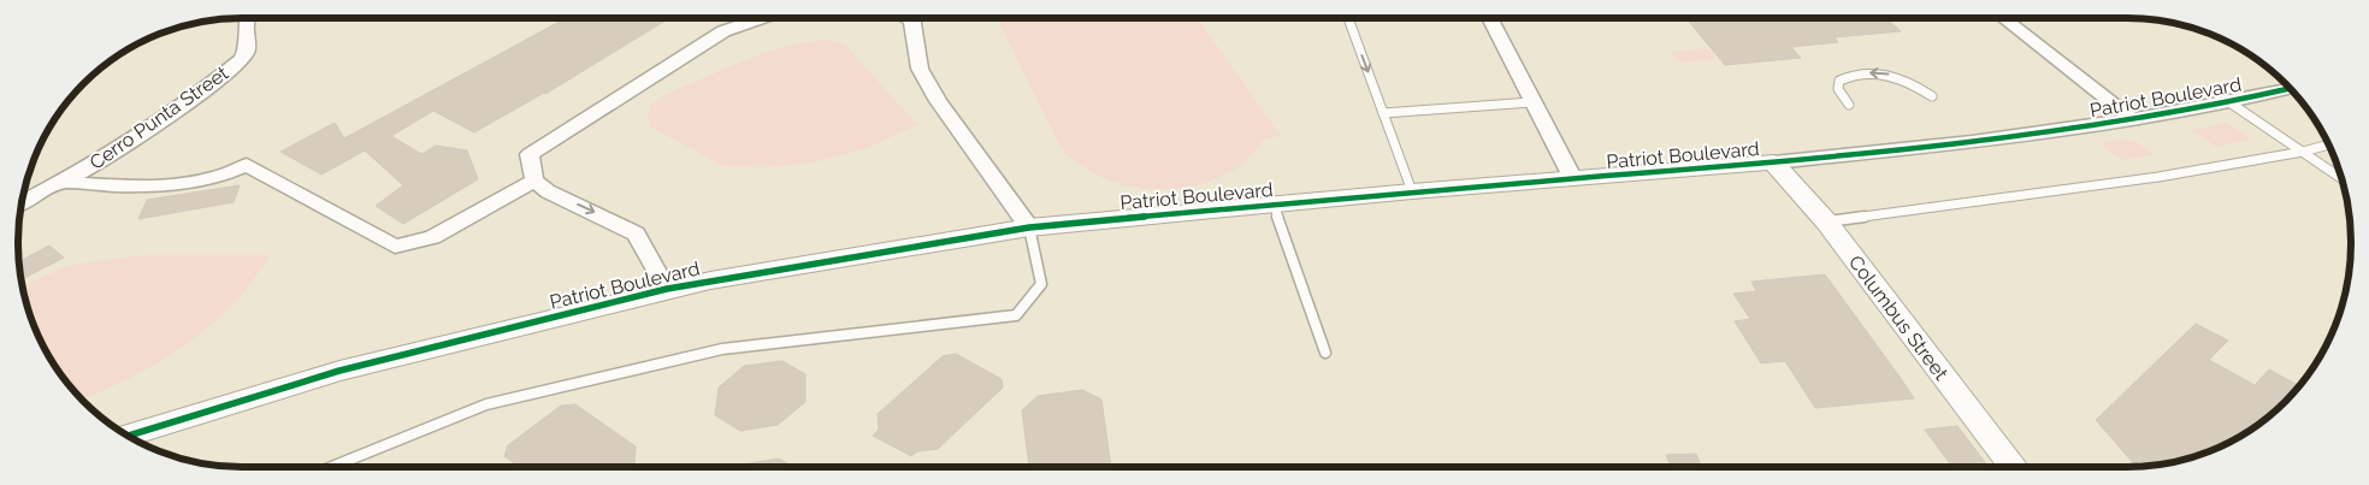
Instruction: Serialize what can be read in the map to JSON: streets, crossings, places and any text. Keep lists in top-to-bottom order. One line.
{"streets":{"street":["Patriot Boulevard","Cerro Punta Street","Columbus Street"]},"crossings":[["Patriot Boulevard","Columbus Street"]]}
